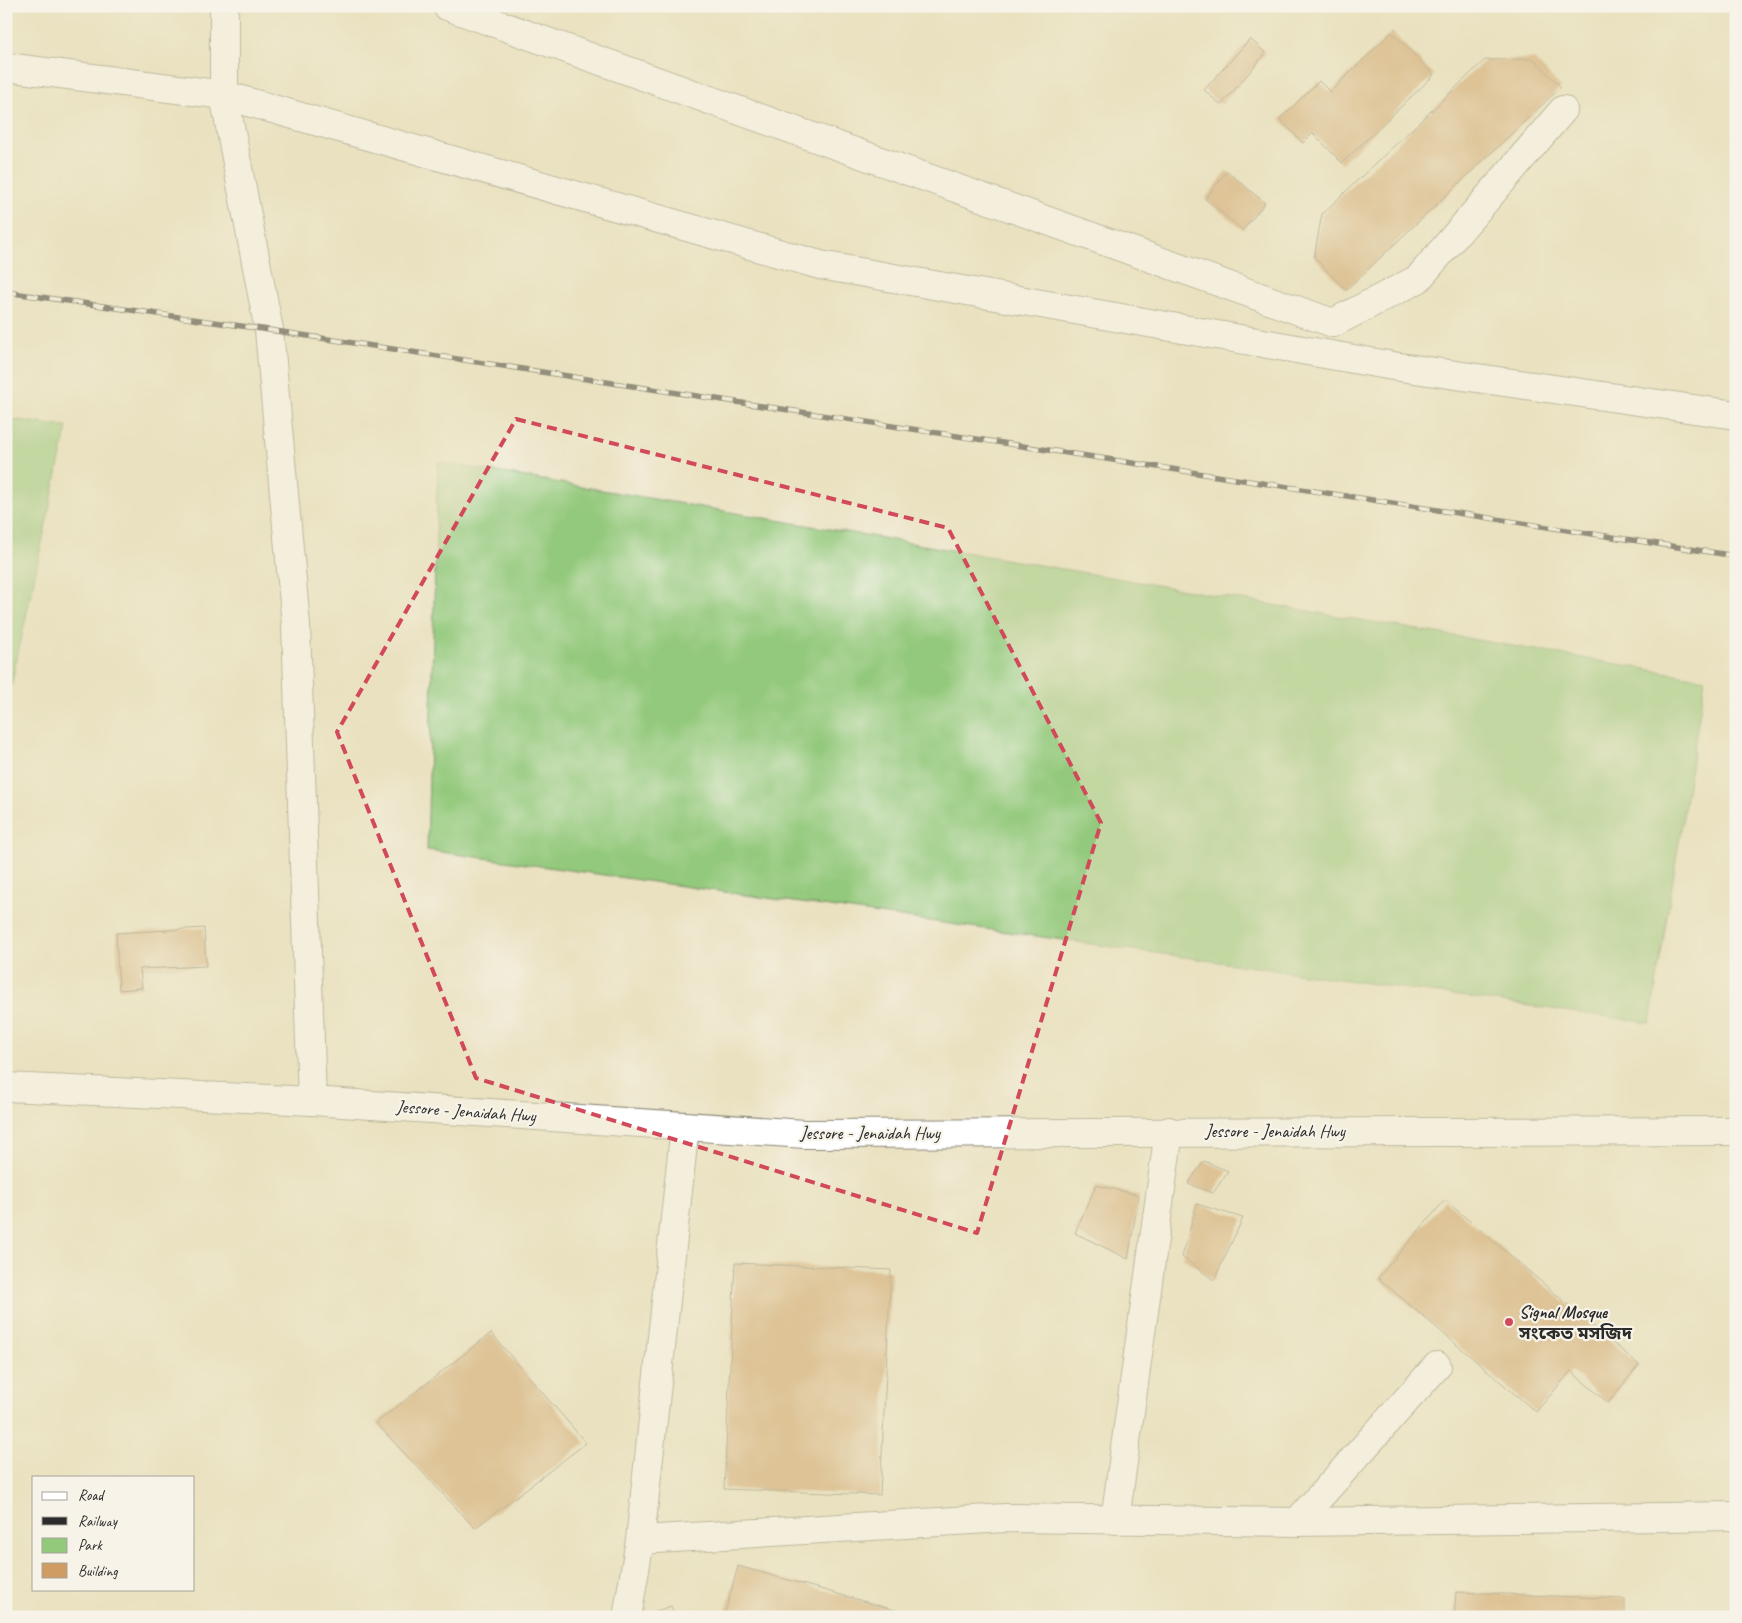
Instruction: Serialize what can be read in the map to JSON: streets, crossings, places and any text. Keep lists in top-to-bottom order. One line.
{"streets":{"main road":["Jessore - Jenaidah Hwy"]},"places":["Signal Mosque সংকেত মসজিদ"],"legend":["Road","Railway","Park","Building"]}
